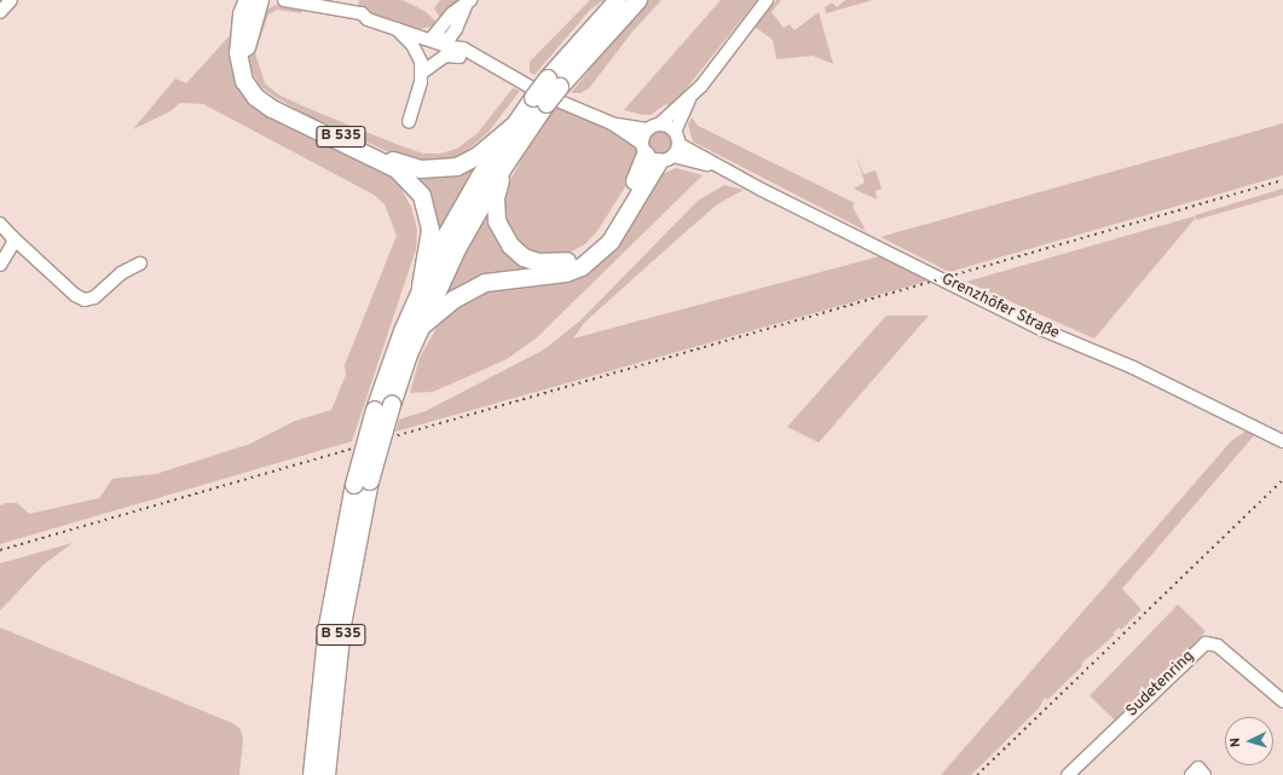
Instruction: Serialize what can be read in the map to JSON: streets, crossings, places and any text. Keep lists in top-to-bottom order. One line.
{"streets":{"highway":["B 535"],"street":["Grenzhöfer Straße","Sudetenring"]},"crossings":[["B 535","Grenzhöfer Straße"]],"north":"left"}
